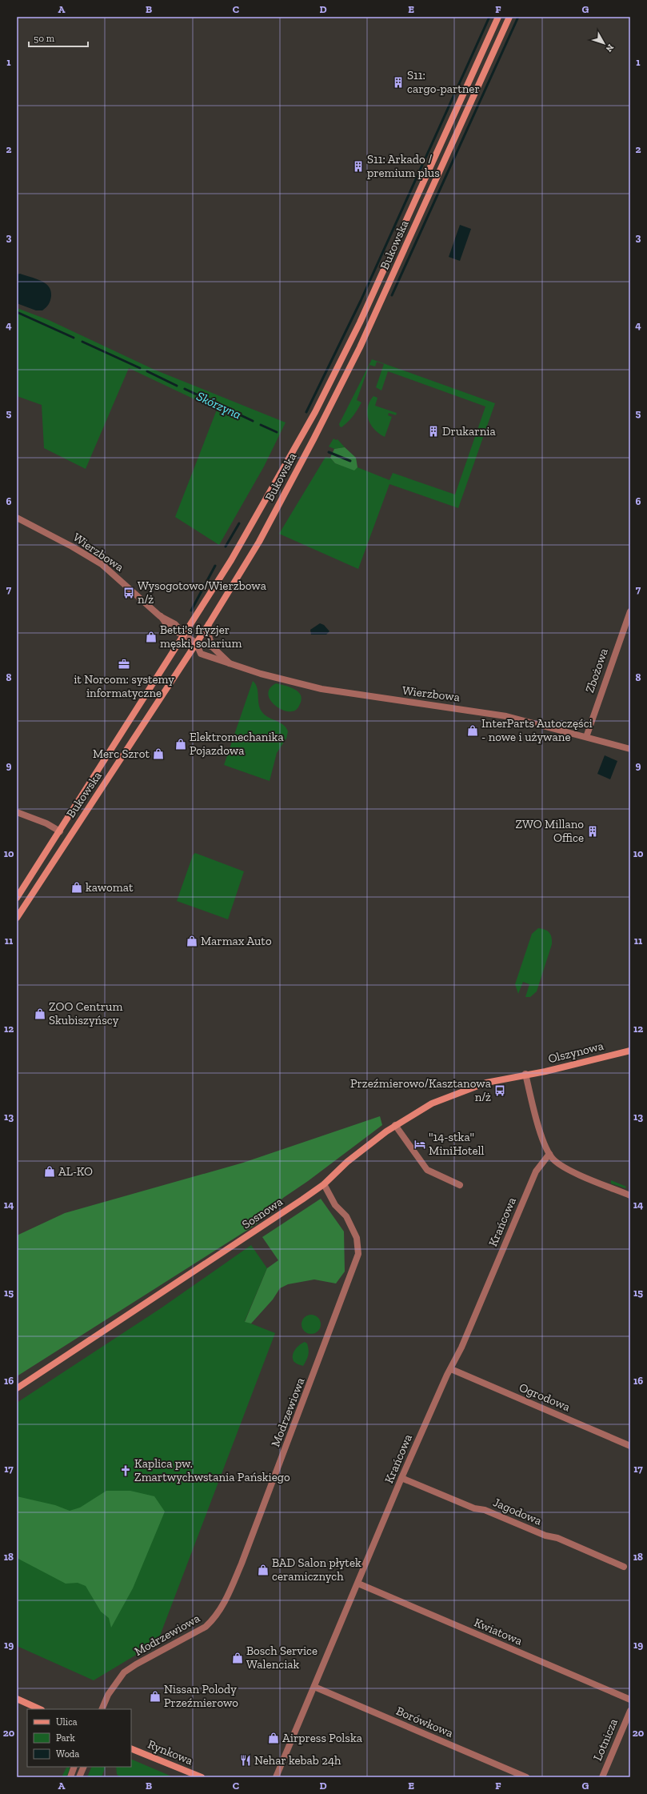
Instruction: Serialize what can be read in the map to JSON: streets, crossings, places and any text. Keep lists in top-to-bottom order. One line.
{"streets":{"main road":["Bukowska","Olszynowa","Sosnowa","Rynkowa"],"street":["Wierzbowa","Zbożowa","Krańcowa","Ogrodowa","Modrzewiowa","Jagodowa","Kwiatowa","Borówkowa","Lotnicza"]},"crossings":[["Bukowska","Wierzbowa"],["Wierzbowa","Zbożowa"],["Olszynowa","Sosnowa"],["Sosnowa","Modrzewiowa"],["Krańcowa","Ogrodowa"],["Krańcowa","Jagodowa"],["Krańcowa","Kwiatowa"],["Krańcowa","Borówkowa"]],"water":["Skórzyna"],"places":{"building":["S11: cargo-partner","S11: Arkado / premium plus","Drukarnia","ZWO Millano Office"],"bus stop":["Wysogotowo/Wierzbowa n/ż","Przeźmierowo/Kasztanowa n/ż"],"shop":["Betti's fryzjer męski, solarium","InterParts Autoczęści - nowe i używane","Elektromechanika Pojazdowa","Merc Szrot","kawomat","Marmax Auto","ZOO Centrum Skubiszyńscy","AL-KO","BAD Salon płytek ceramicznych","Bosch Service Walenciak","Nissan Polody Przeźmierowo","Airpress Polska"],"office":["it Norcom: systemy informatyczne"],"hotel":["\"14-stka\" MiniHotell"],"church":["Kaplica pw. Zmartwychwstania Pańskiego"],"restaurant":["Nehar kebab 24h"]},"legend":["Ulica","Park","Woda"],"scale_bar":"50 m","north":"bottom right","grid":{"columns":["A","B","C","D","E","F","G"],"rows":["1","2","3","4","5","6","7","8","9","10","11","12","13","14","15","16","17","18","19","20"]}}
